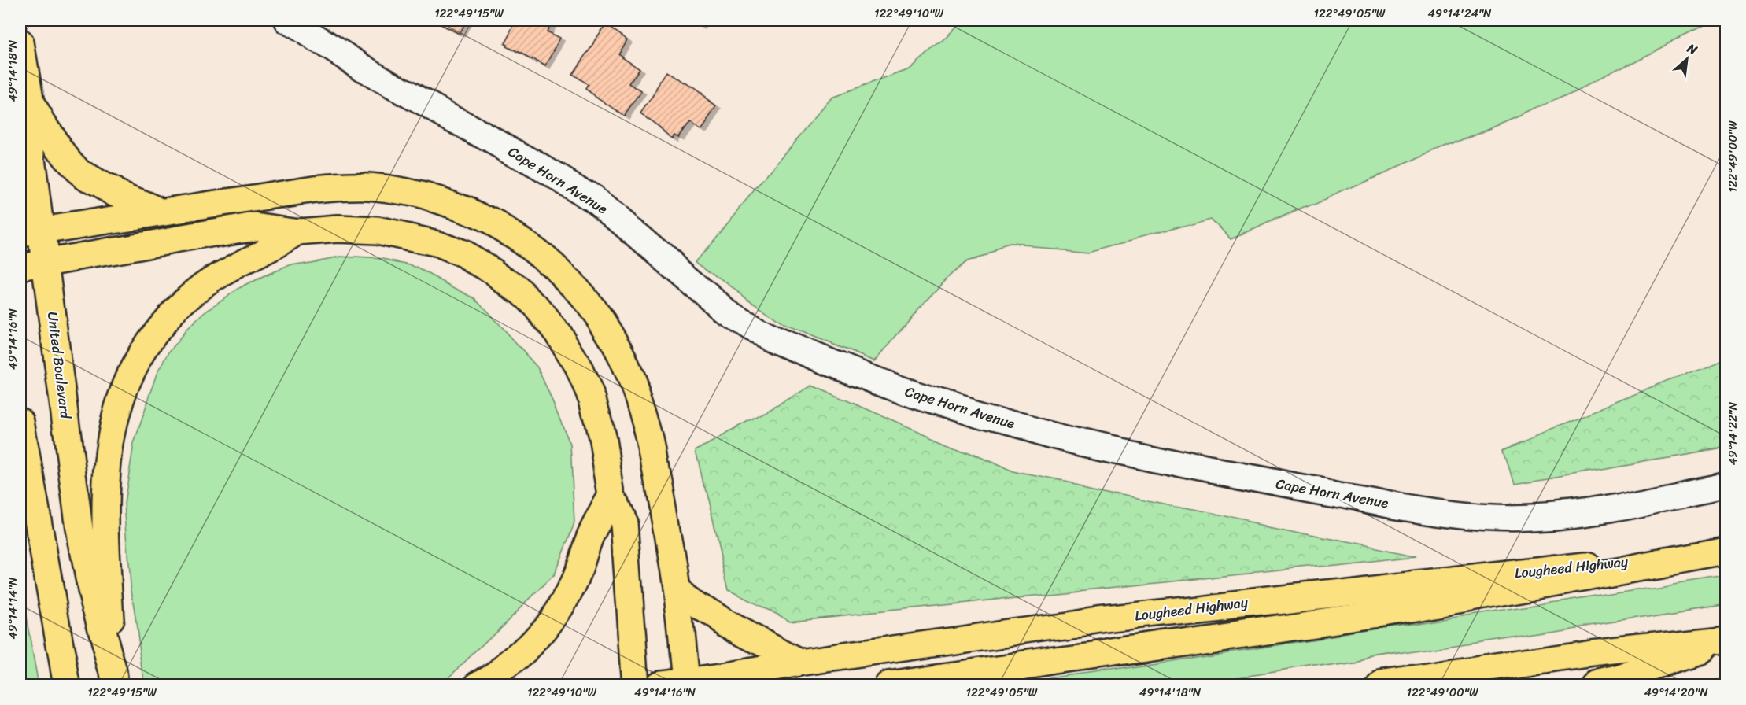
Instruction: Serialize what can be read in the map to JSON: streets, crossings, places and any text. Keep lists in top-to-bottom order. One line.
{"streets":{"main road":["United Boulevard","Lougheed Highway"],"street":["Cape Horn Avenue"]},"north":"top right","coordinates":["122°49'15\"W","122°49'10\"W","122°49'05\"W","49°14'24\"N","49°14'18\"N","122°49'00\"W","49°14'16\"N","49°14'22\"N","49°14'14\"N","49°14'20\"N"]}
